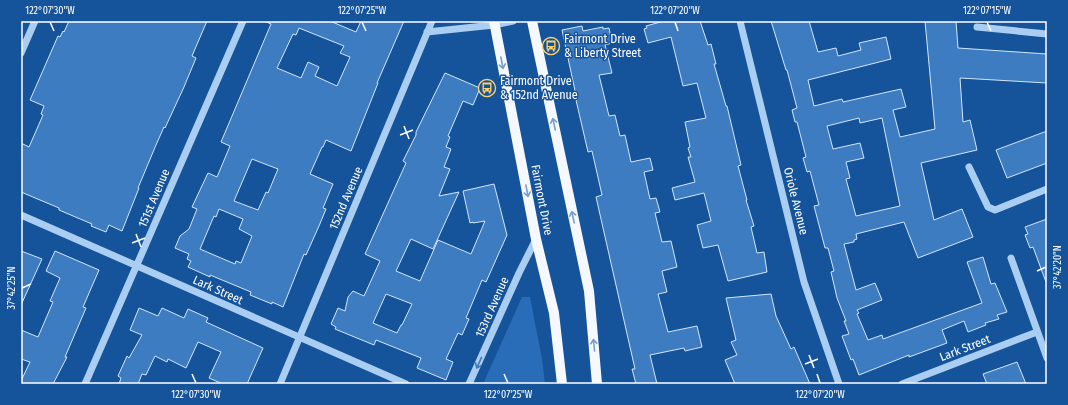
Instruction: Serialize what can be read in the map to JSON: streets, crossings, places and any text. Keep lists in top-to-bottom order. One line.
{"streets":{"main road":["Fairmont Drive"],"street":["151st Avenue","152nd Avenue","Oriole Avenue","Lark Street","153rd Avenue"]},"crossings":[["151st Avenue","Lark Street"],["152nd Avenue","Lark Street"],["Fairmont Drive","153rd Avenue"]],"one_way":["153rd Avenue"],"places":{"bus stop":["Fairmont Drive & Liberty Street","Fairmont Drive & 152nd Avenue"]},"coordinates":["122°07'30\"W","122°07'25\"W","122°07'20\"W","122°07'15\"W","37°42'20\"N","37°42'25\"N"]}
